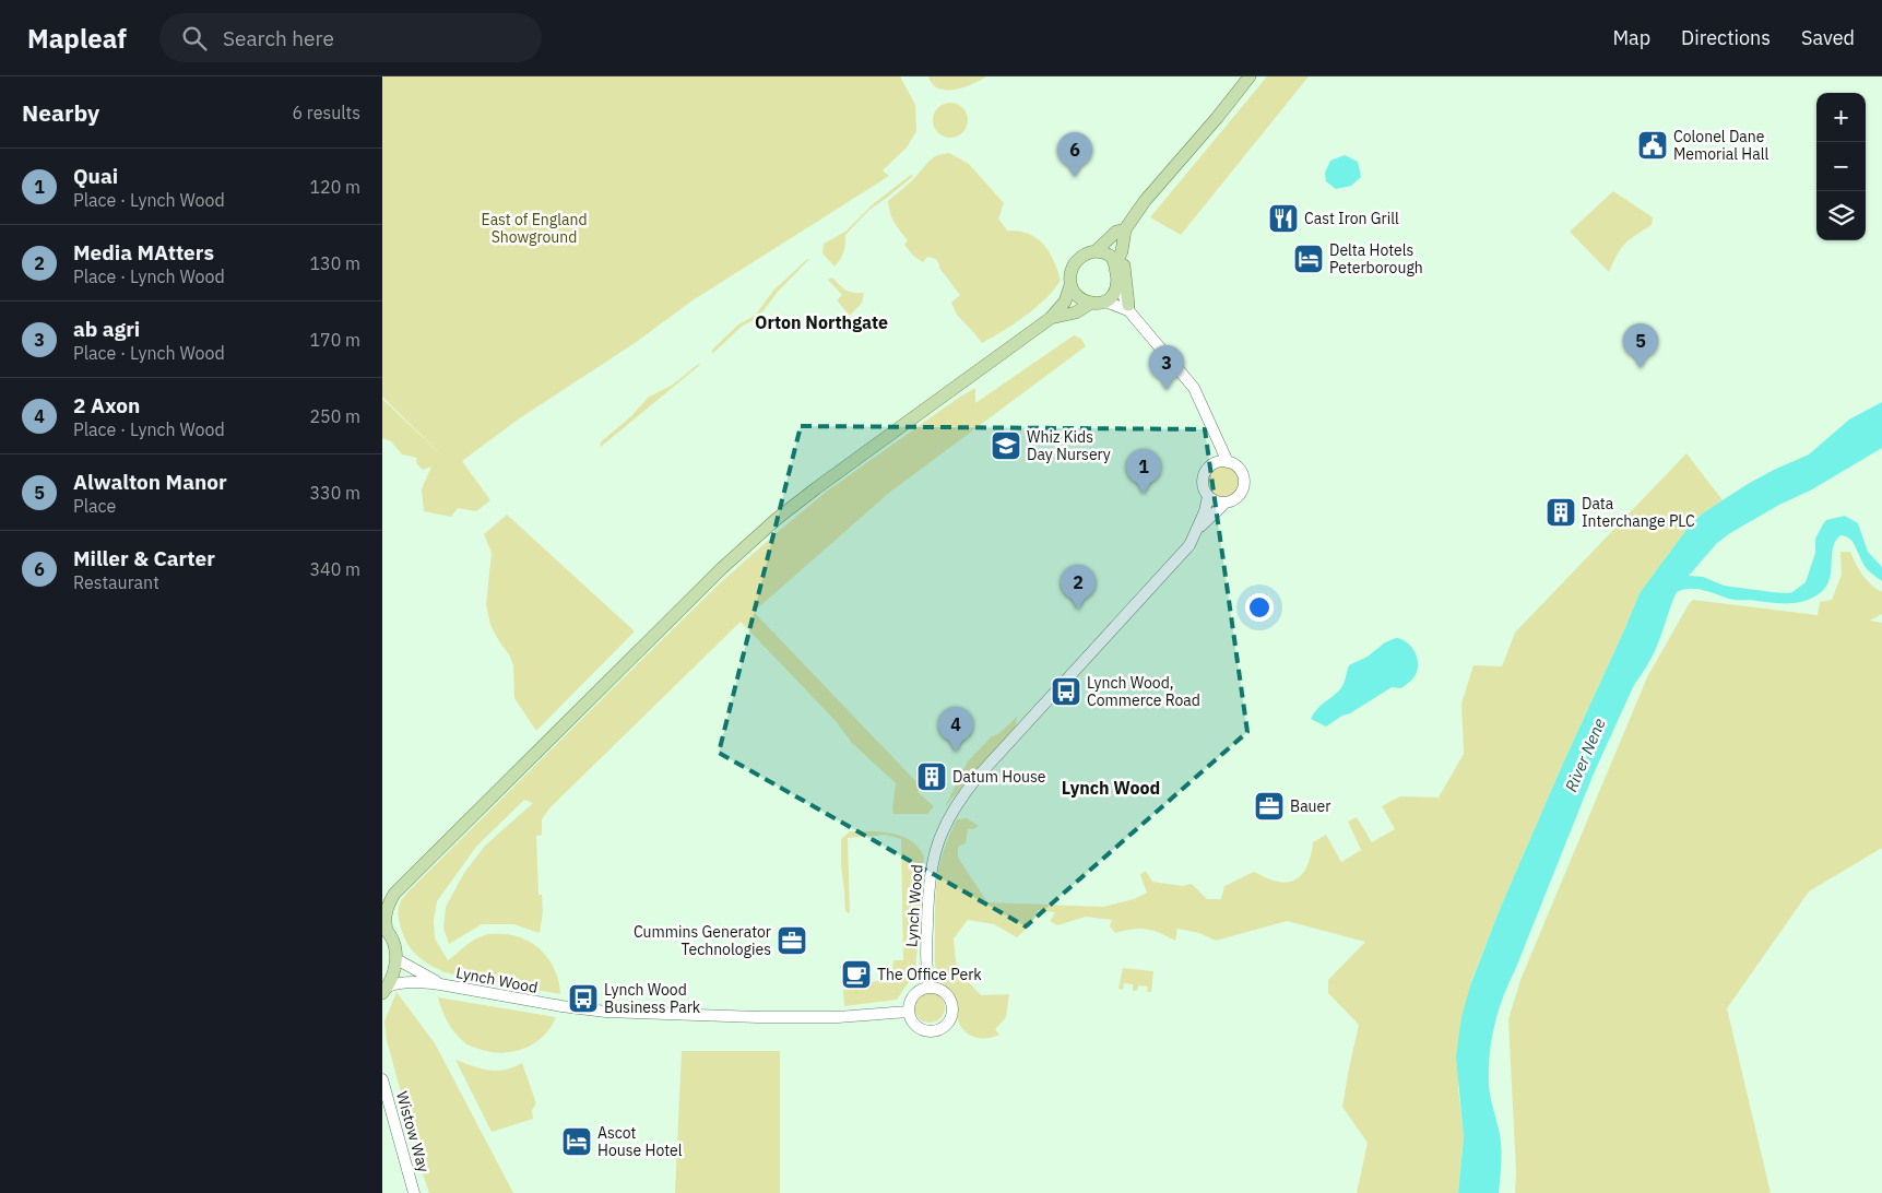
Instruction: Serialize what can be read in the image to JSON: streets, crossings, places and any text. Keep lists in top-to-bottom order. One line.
{"streets":{"street":["Lynch Wood","Wistow Way"]},"districts":["Orton Northgate","Lynch Wood"],"water":["River Nene"],"parks":["East of England Showground"],"places":{"public building":["Colonel Dane Memorial Hall"],"restaurant":["Cast Iron Grill"],"hotel":["Delta Hotels Peterborough","Ascot House Hotel"],"school or university":["Whiz Kids Day Nursery"],"building":["Data Interchange PLC","Datum House"],"bus stop":["Lynch Wood, Commerce Road","Lynch Wood Business Park"],"office":["Bauer","Cummins Generator Technologies"],"cafe":["The Office Perk"]},"page":{"header":"Mapleaf","search":"Search here","nav":["Map","Directions","Saved"],"heading":["Nearby","6 results"],"map_buttons":["+","−"],"pins":["6","5","3","1","2","4"],"list":[{"mark":"1","name":"Quai","note":"Place · Lynch Wood","value":"120 m"},{"mark":"2","name":"Media MAtters","note":"Place · Lynch Wood","value":"130 m"},{"mark":"3","name":"ab agri","note":"Place · Lynch Wood","value":"170 m"},{"mark":"4","name":"2 Axon","note":"Place · Lynch Wood","value":"250 m"},{"mark":"5","name":"Alwalton Manor","note":"Place","value":"330 m"},{"mark":"6","name":"Miller & Carter","note":"Restaurant","value":"340 m"}]}}
